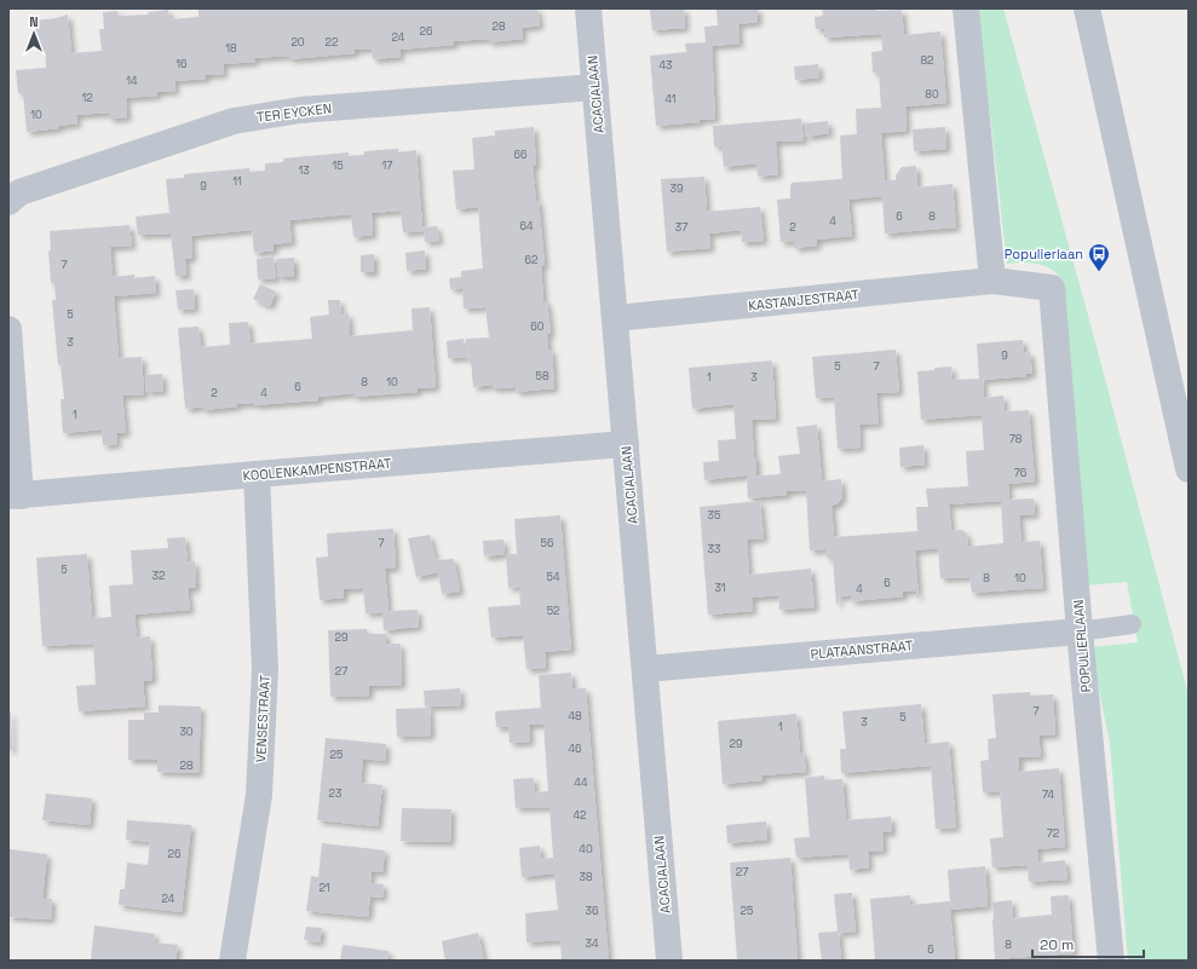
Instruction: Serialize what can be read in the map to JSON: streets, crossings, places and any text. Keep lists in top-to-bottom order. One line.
{"streets":{"street":["ACACIALAAN","TER EYCKEN","KASTANJESTRAAT","KOOLENKAMPENSTRAAT","POPULIERLAAN","PLATAANSTRAAT","VENSESTRAAT"]},"crossings":[["ACACIALAAN","TER EYCKEN"],["ACACIALAAN","KASTANJESTRAAT"],["ACACIALAAN","KOOLENKAMPENSTRAAT"],["ACACIALAAN","PLATAANSTRAAT"],["KASTANJESTRAAT","POPULIERLAAN"],["KOOLENKAMPENSTRAAT","VENSESTRAAT"],["POPULIERLAAN","PLATAANSTRAAT"]],"places":{"bus stop":["Populierlaan"]},"house_numbers":["28","26","24","20","22","18","82","16","43","14","80","12","41","10","66","15","17","13","11","9","39","6","8","4","64","37","2","62","7","5","60","3","9","5","7","58","1","3","8","10","6","2","4","1","78","76","35","7","56","33","5","32","54","8","10","6","31","4","52","29","27","7","48","5","3","1","30","29","46","25","28","44","23","74","42","72","40","26","27","38","21","24","36","25","34","8","6"],"scale_bar":"20 m","north":"top"}
